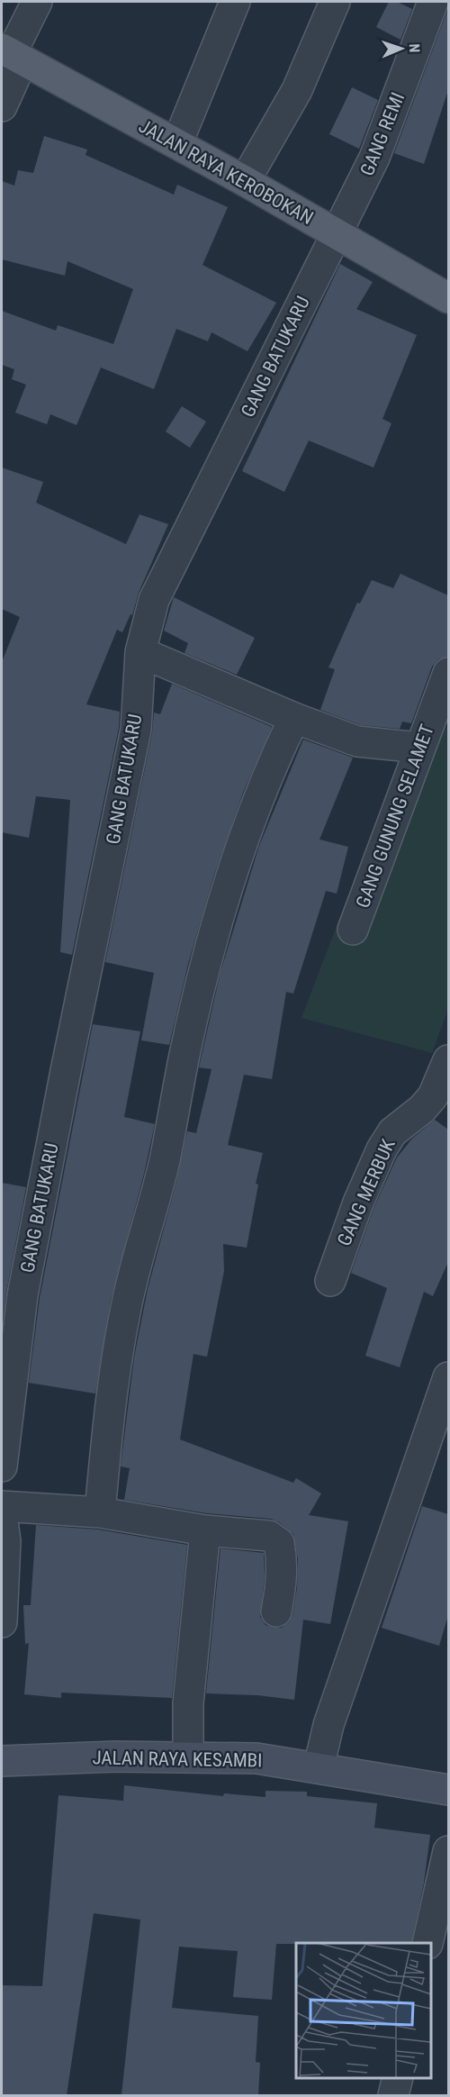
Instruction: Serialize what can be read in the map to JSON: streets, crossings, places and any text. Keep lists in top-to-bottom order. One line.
{"streets":{"main road":["JALAN RAYA KEROBOKAN"],"street":["GANG REMI","GANG BATUKARU","GANG GUNUNG SELAMET","GANG MERBUK","JALAN RAYA KESAMBI"]},"crossings":[["GANG REMI","JALAN RAYA KEROBOKAN"],["GANG REMI","GANG BATUKARU"],["JALAN RAYA KEROBOKAN","GANG BATUKARU"]],"north":"right"}
